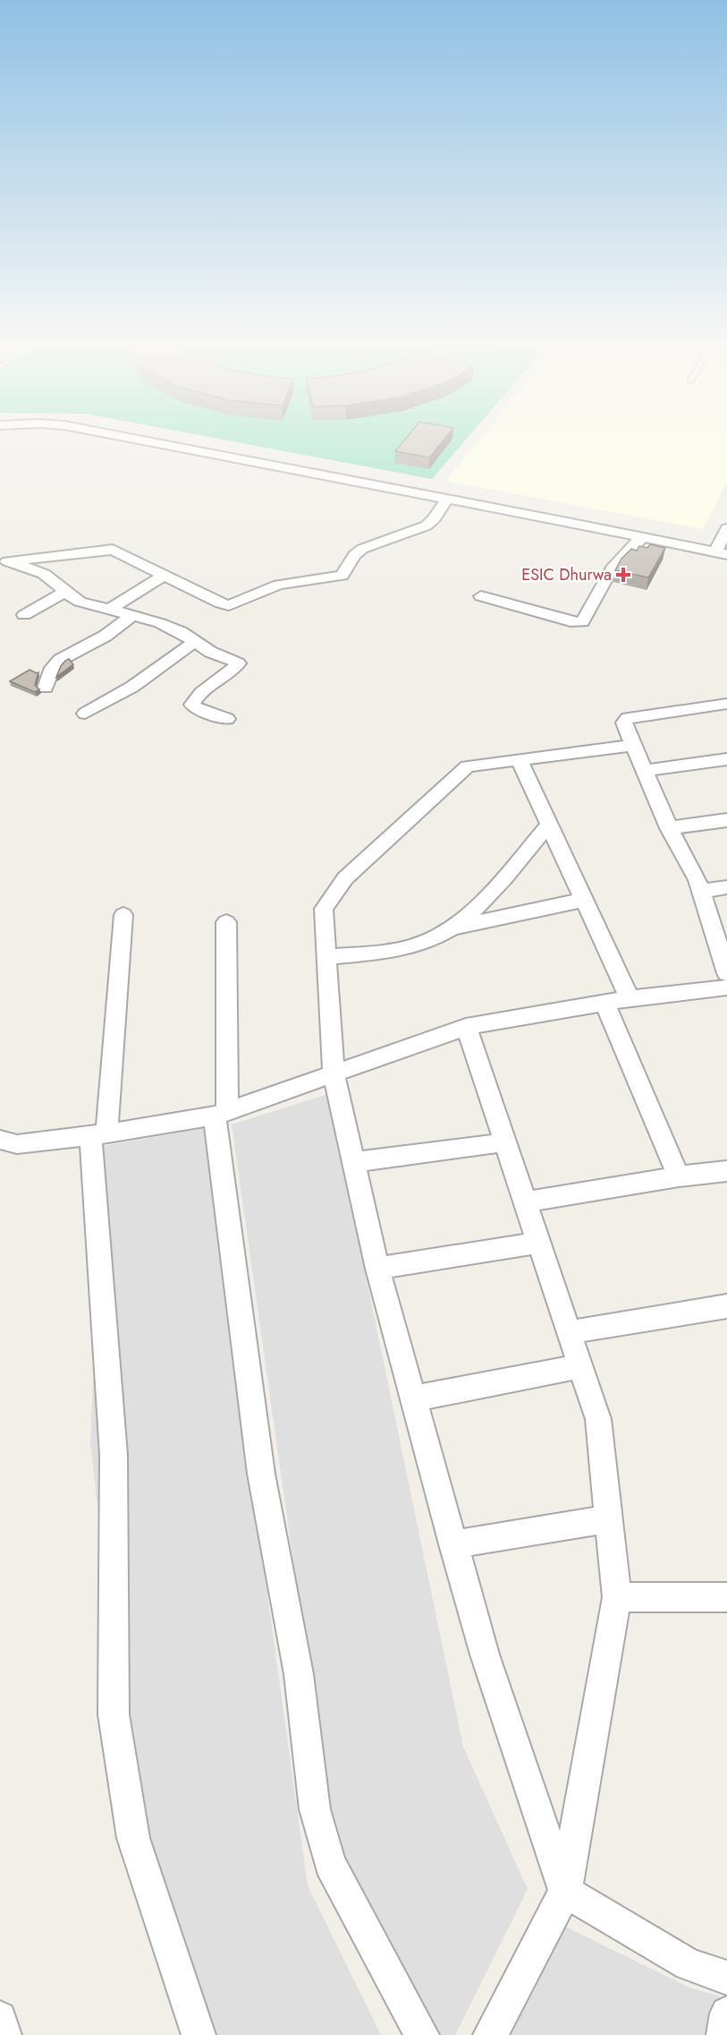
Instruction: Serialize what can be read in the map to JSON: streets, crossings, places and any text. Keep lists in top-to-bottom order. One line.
{"places":{"health":["ESIC Dhurwa"]}}
